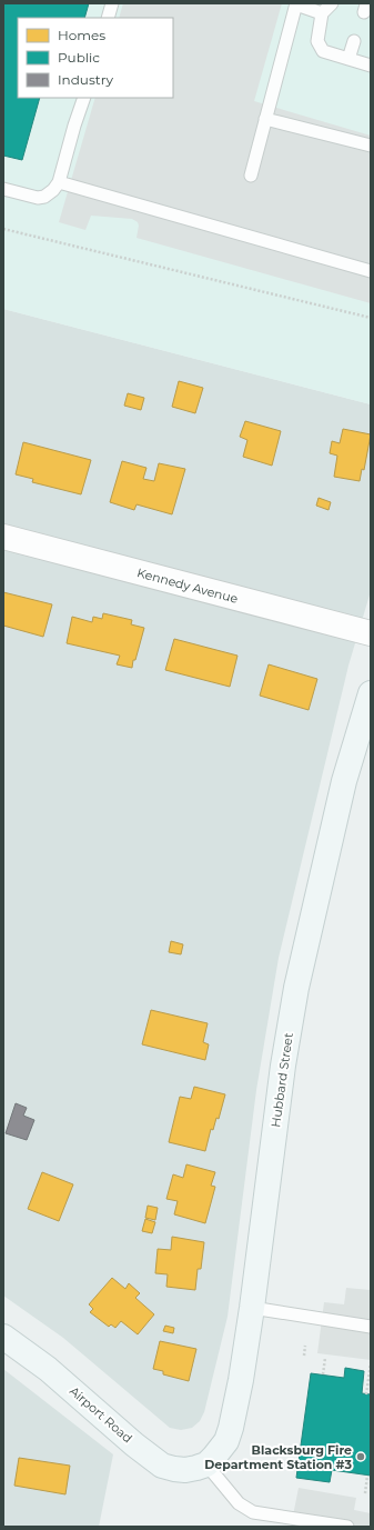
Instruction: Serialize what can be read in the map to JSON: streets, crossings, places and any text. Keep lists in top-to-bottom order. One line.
{"streets":{"street":["Kennedy Avenue","Hubbard Street","Airport Road"]},"crossings":[["Hubbard Street","Airport Road"]],"places":["Blacksburg Fire Department Station #3"],"legend":["Homes","Public","Industry"]}
